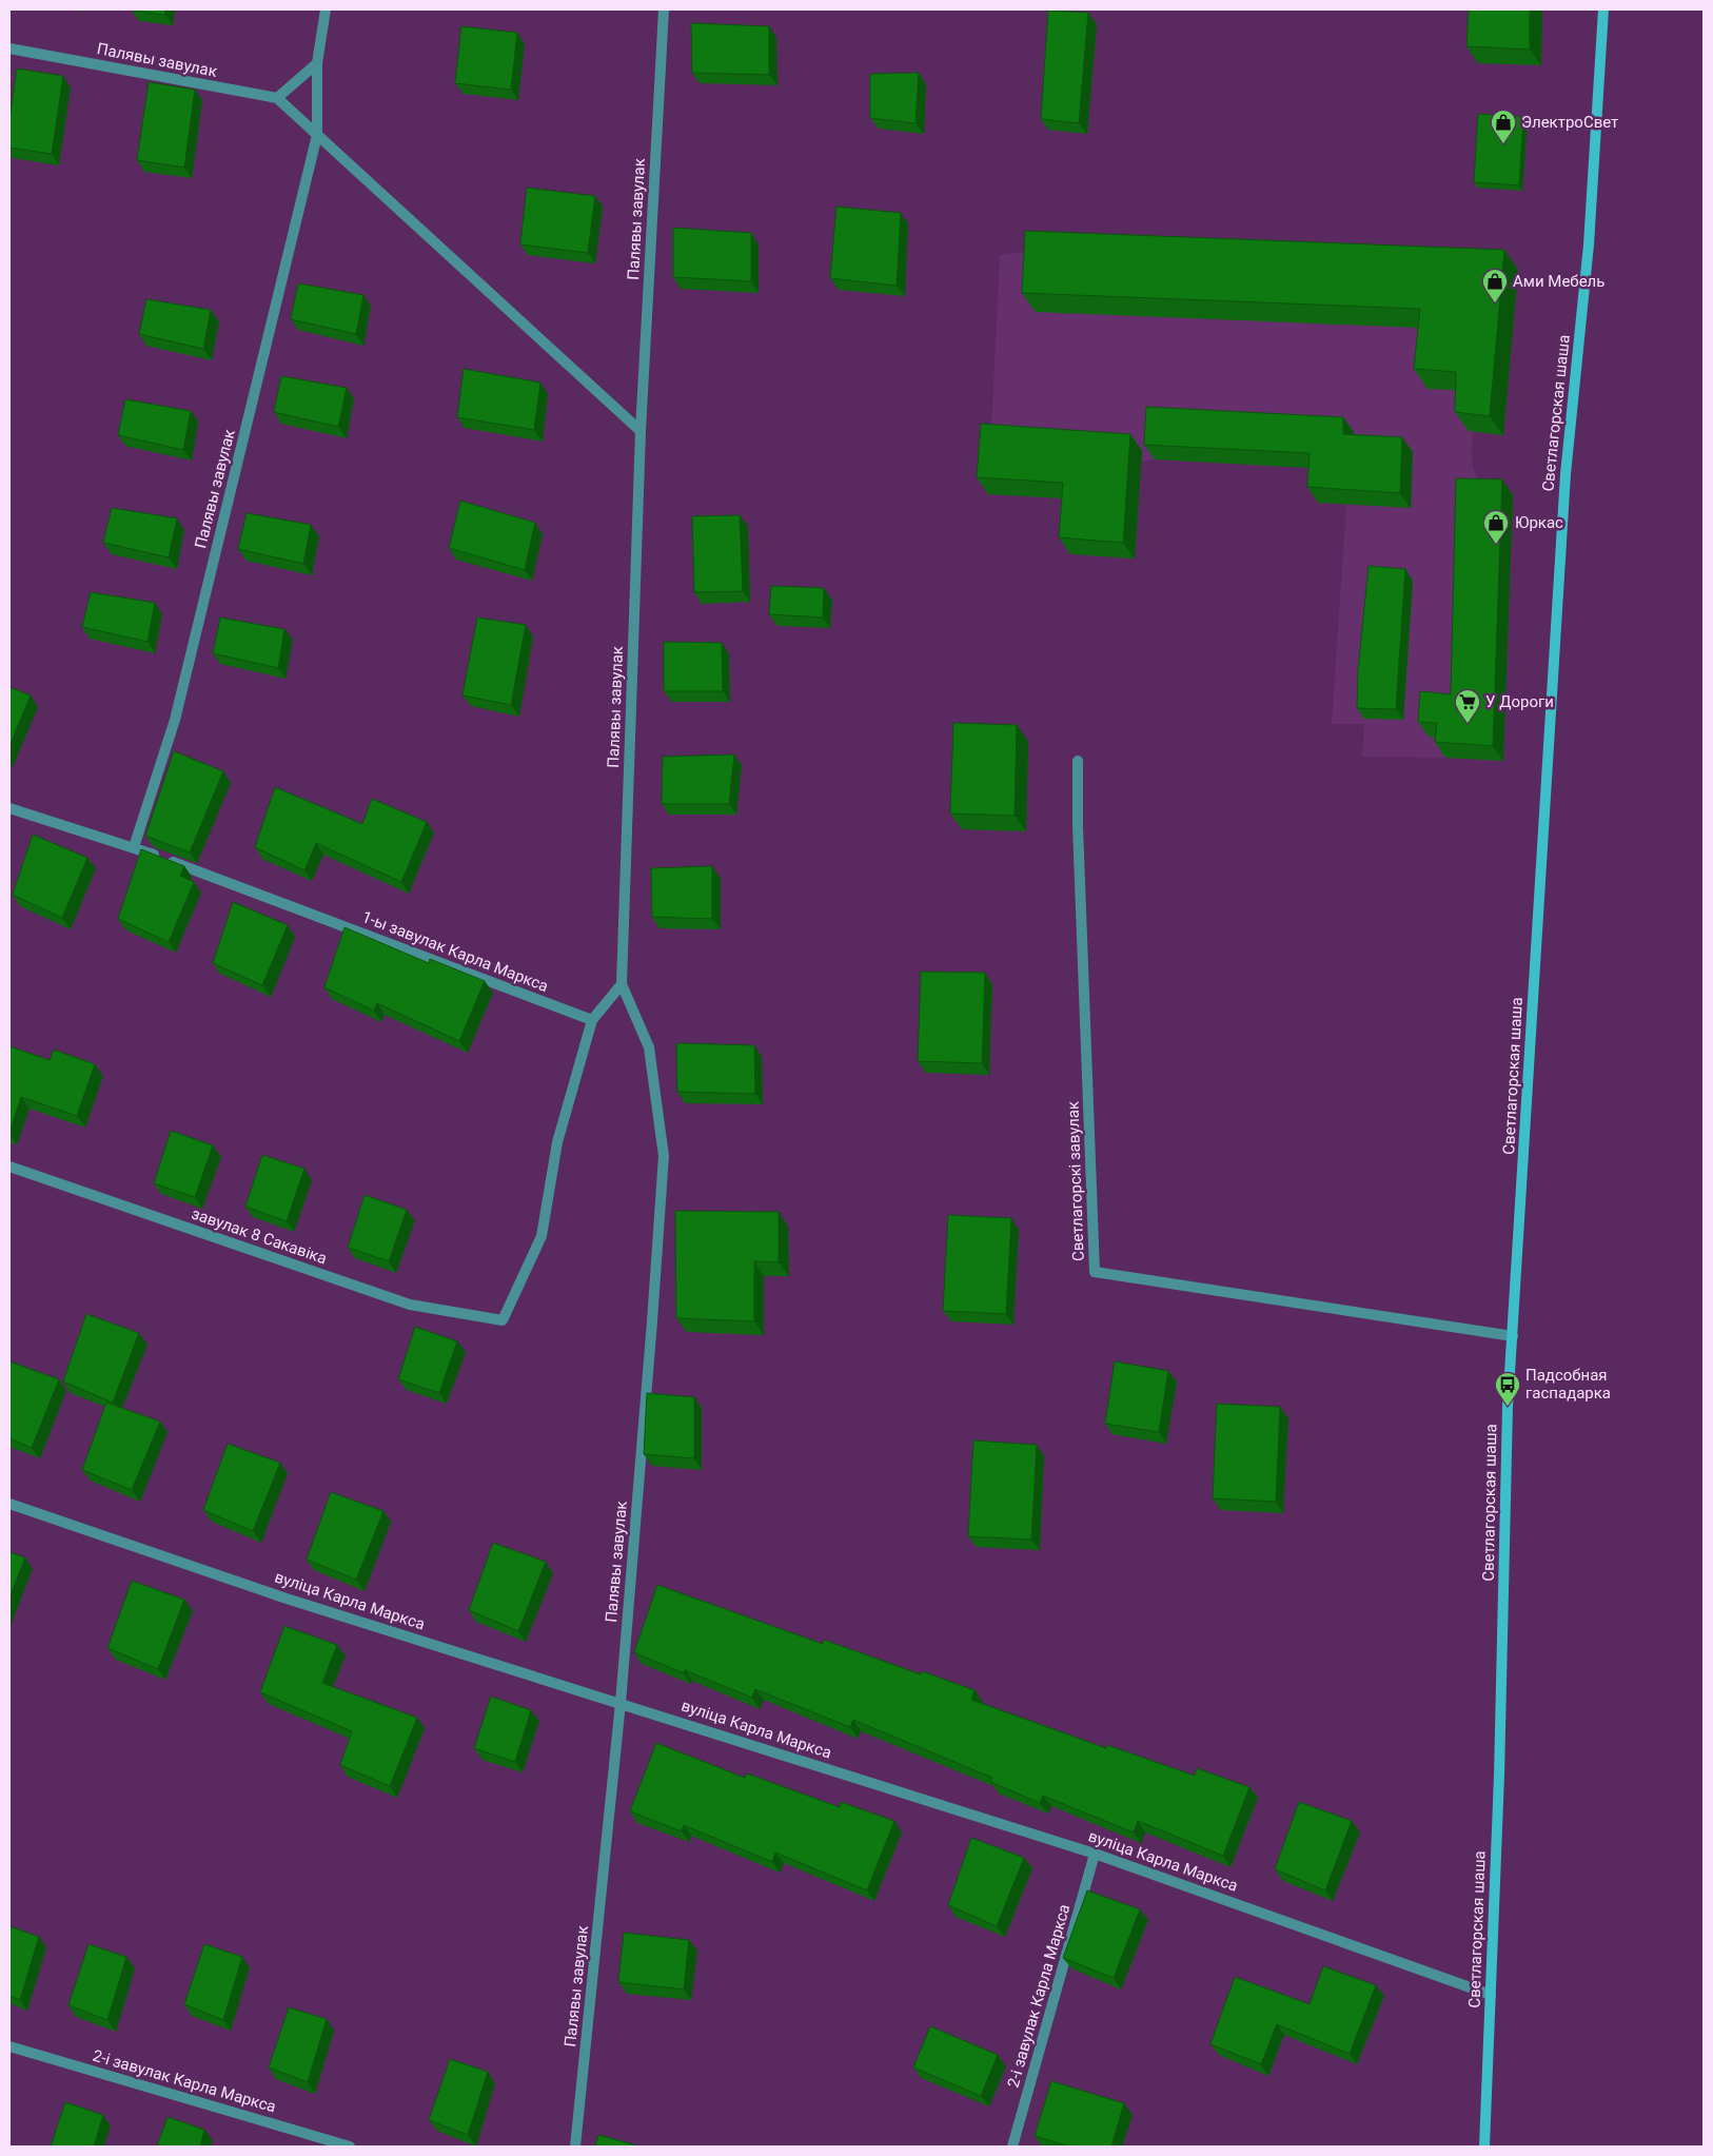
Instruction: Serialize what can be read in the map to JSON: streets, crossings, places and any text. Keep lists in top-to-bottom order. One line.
{"streets":{"main road":["Светлагорская шаша"],"street":["Палявы завулак","1-ы завулак Карла Маркса","Светлагорскі завулак","завулак 8 Сакавіка","вуліца Карла Маркса","2-і завулак Карла Маркса"]},"crossings":[["Палявы завулак","1-ы завулак Карла Маркса"],["Палявы завулак","вуліца Карла Маркса"],["Светлагорская шаша","Светлагорскі завулак"],["Светлагорская шаша","вуліца Карла Маркса"],["1-ы завулак Карла Маркса","завулак 8 Сакавіка"],["вуліца Карла Маркса","2-і завулак Карла Маркса"]],"places":{"shop":["ЭлектроСвет","Ами Мебель","Юркас"],"supermarket":["У Дороги"],"bus stop":["Падсобная гаспадарка"]}}
